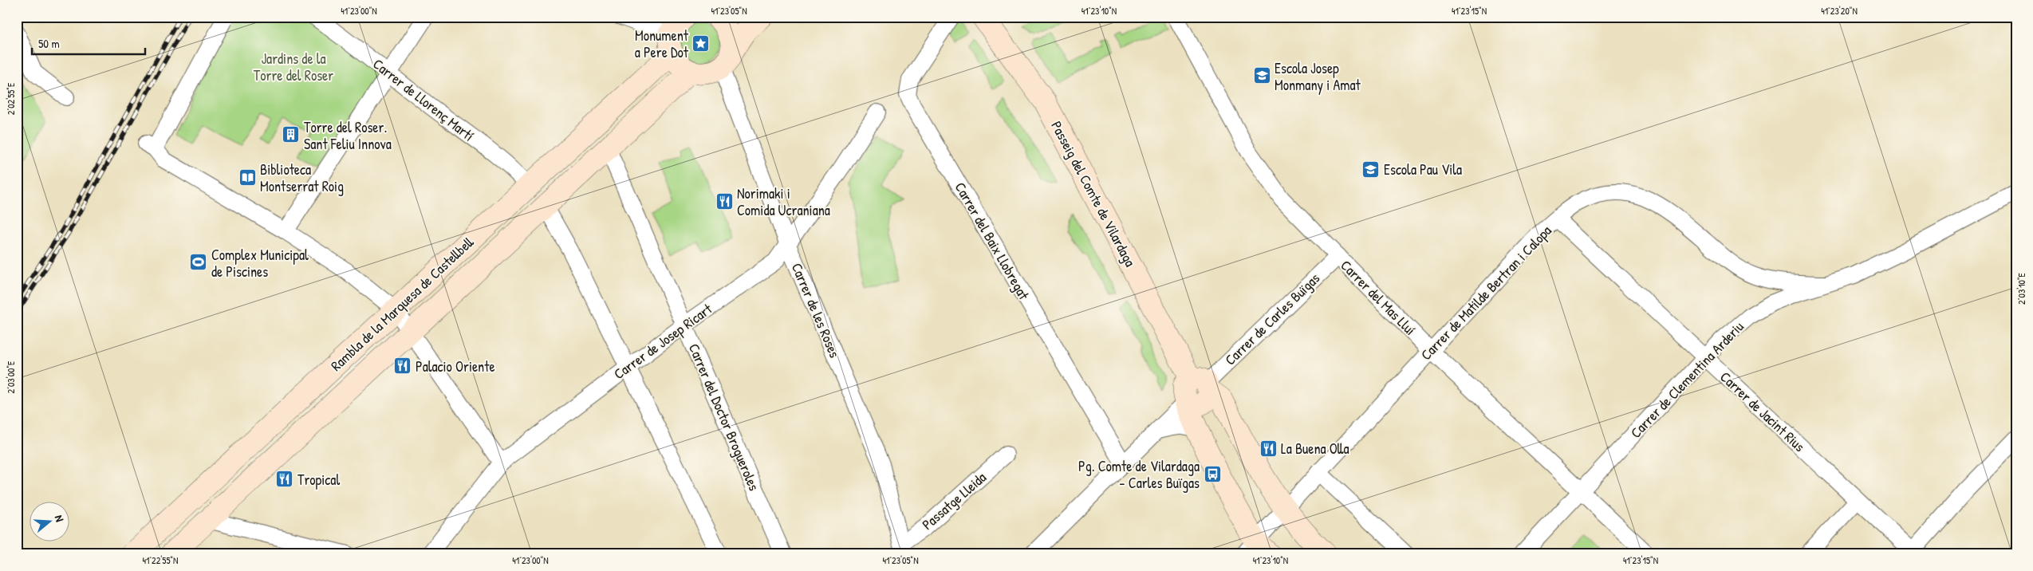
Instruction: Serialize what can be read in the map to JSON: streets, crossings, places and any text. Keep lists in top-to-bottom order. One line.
{"streets":{"street":["Carrer de Llorenç Martí","Passeig del Comte de Vilardaga","Carrer del Baix Llobregat","Carrer de Matilde Bertran i Calopa","Carrer del Mas Lluí","Rambla de la Marquesa de Castellbell","Carrer de les Roses","Carrer de Carles Buïgas","Carrer de Josep Ricart","Carrer de Clementina Arderiu","Carrer de Jacint Rius","Carrer del Doctor Brogueroles","Passatge Lleida"]},"crossings":[["Carrer de Llorenç Martí","Rambla de la Marquesa de Castellbell"],["Passeig del Comte de Vilardaga","Carrer de Matilde Bertran i Calopa"],["Passeig del Comte de Vilardaga","Carrer de Carles Buïgas"],["Carrer de Matilde Bertran i Calopa","Carrer del Mas Lluí"],["Carrer de Matilde Bertran i Calopa","Carrer de Clementina Arderiu"],["Carrer de Matilde Bertran i Calopa","Carrer de Jacint Rius"],["Carrer del Mas Lluí","Carrer de Carles Buïgas"],["Carrer del Mas Lluí","Carrer de Clementina Arderiu"],["Rambla de la Marquesa de Castellbell","Carrer del Doctor Brogueroles"],["Carrer de les Roses","Carrer de Josep Ricart"],["Carrer de les Roses","Passatge Lleida"],["Carrer de Josep Ricart","Carrer del Doctor Brogueroles"],["Carrer de Clementina Arderiu","Carrer de Jacint Rius"]],"parks":["Jardins de la Torre del Roser"],"places":{"place":["Monument a Pere Dot"],"school or university":["Escola Josep Monmany i Amat","Escola Pau Vila"],"building":["Torre del Roser. Sant Feliu Innova"],"library":["Biblioteca Montserrat Roig"],"restaurant":["Norimaki i Comida Ucraniana","Palacio Oriente","La Buena Olla","Tropical"],"sports":["Complex Municipal de Piscines"],"bus stop":["Pg. Comte de Vilardaga - Carles Buïgas"]},"scale_bar":"50 m","north":"right","coordinates":["41°23'00\"N","41°23'05\"N","41°23'10\"N","41°23'15\"N","41°23'20\"N","2°02'55\"E","2°03'10\"E","2°03'00\"E","41°22'55\"N"]}
